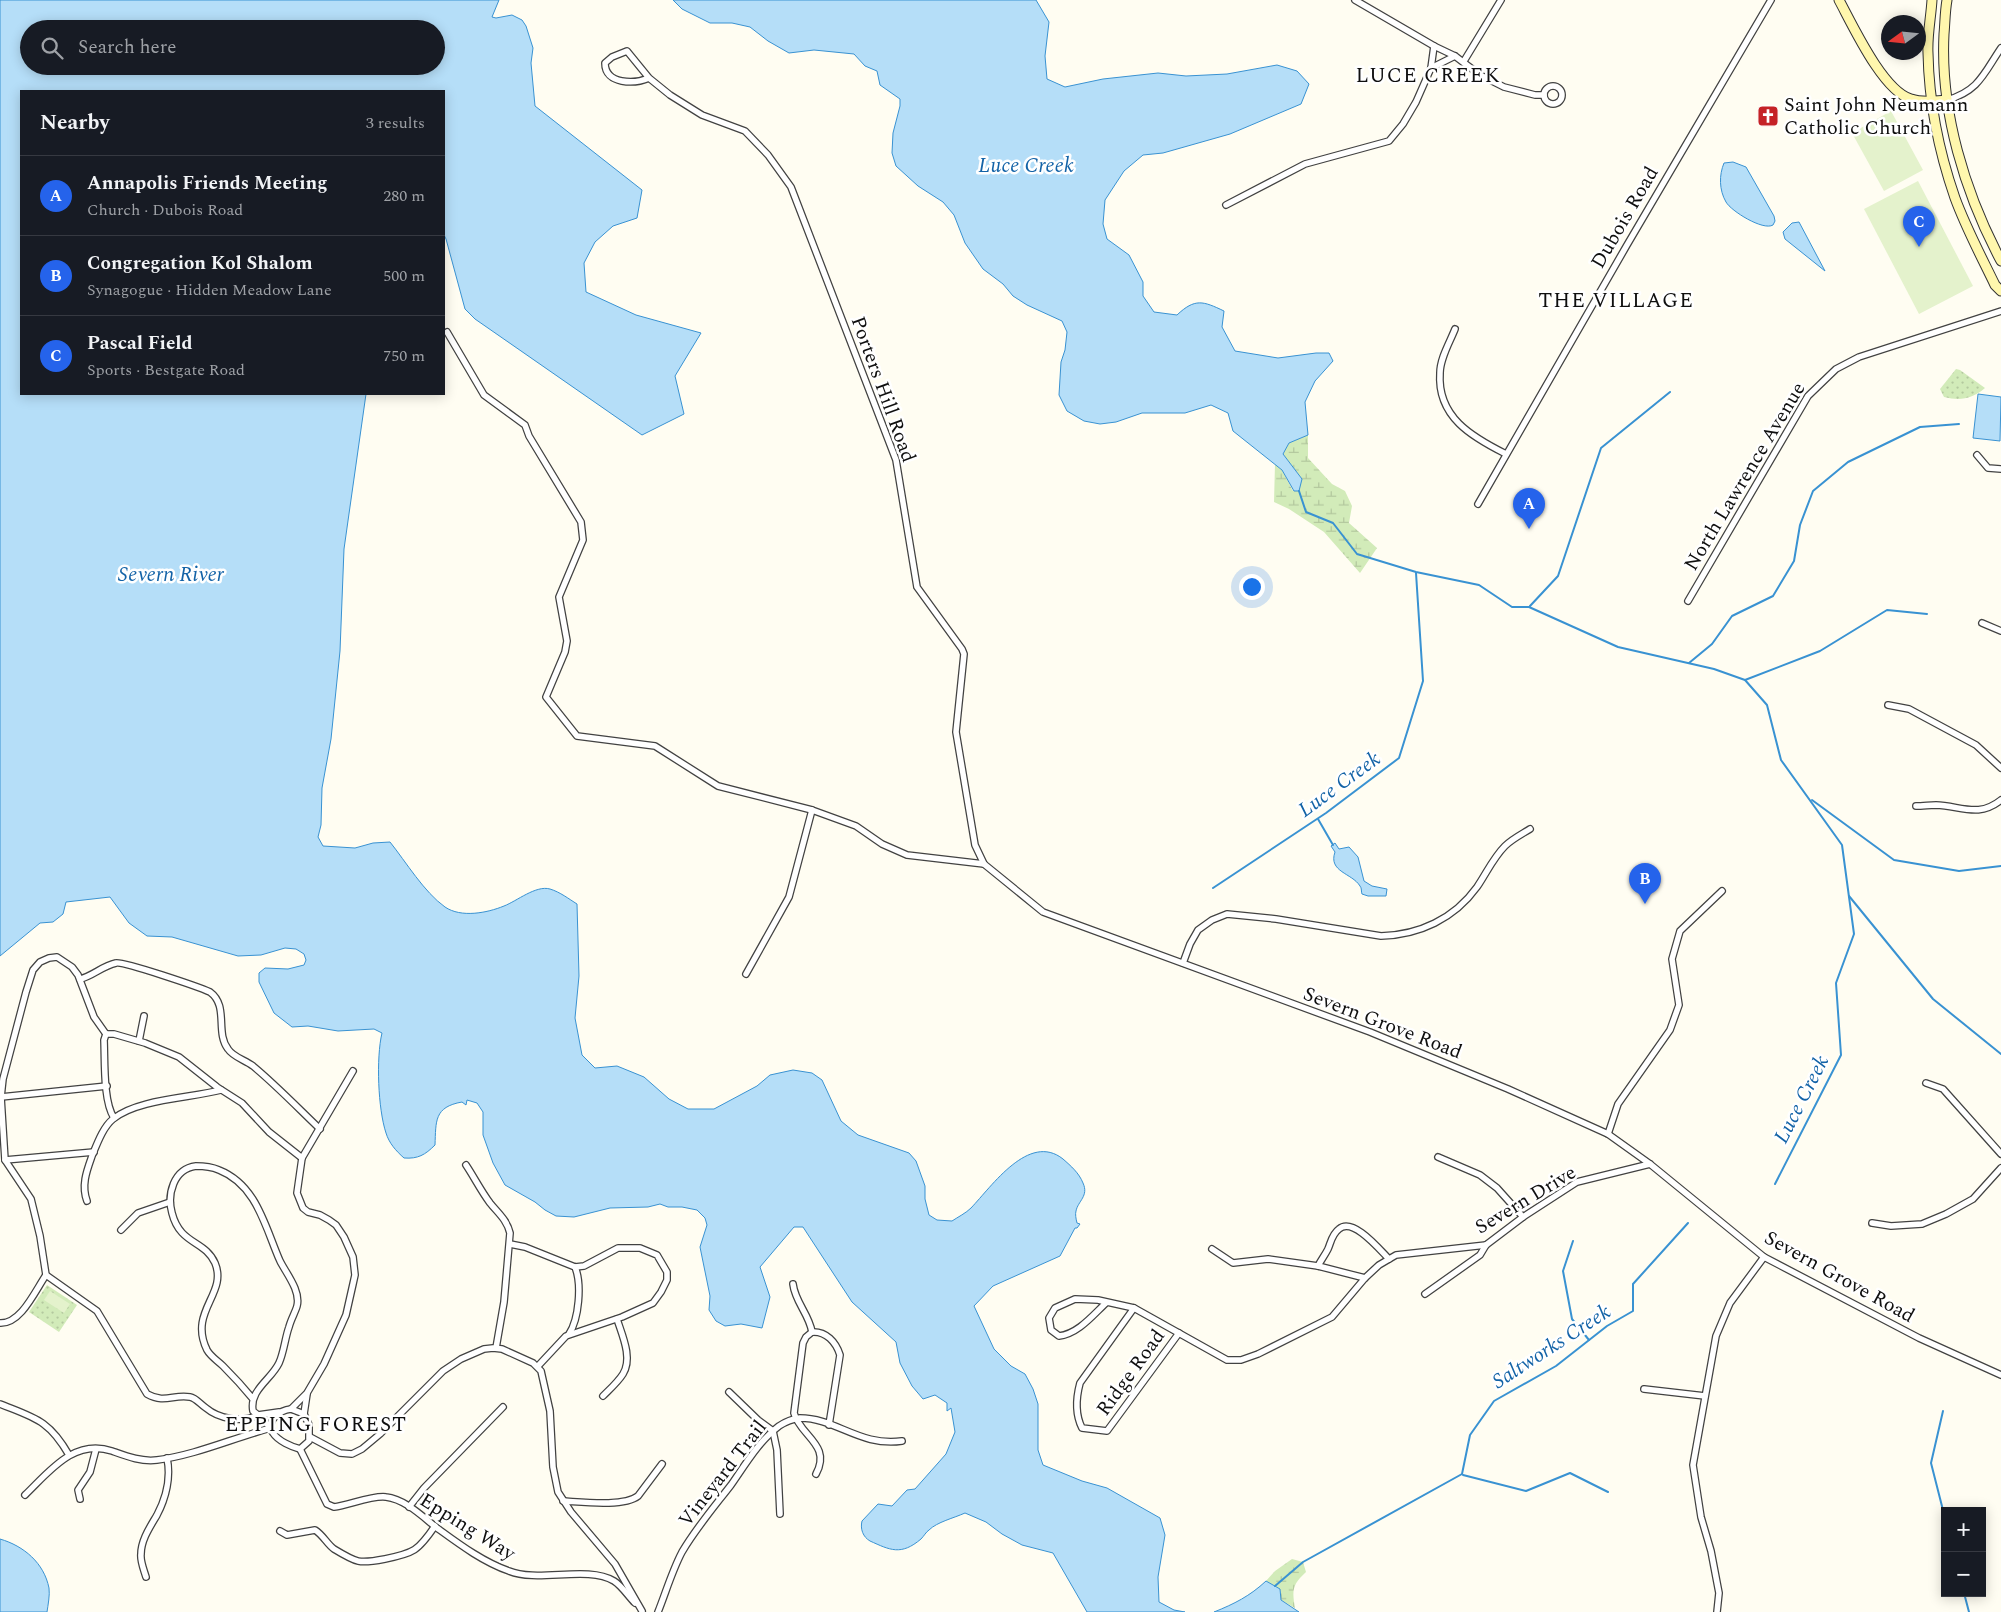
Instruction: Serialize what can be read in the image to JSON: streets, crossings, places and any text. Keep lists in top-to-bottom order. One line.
{"streets":{"street":["Dubois Road","Porters Hill Road","North Lawrence Avenue","Severn Grove Road","Severn Drive","Ridge Road","Vineyard Trail","Epping Way"]},"crossings":[["Porters Hill Road","Severn Grove Road"],["Severn Grove Road","Severn Drive"],["Severn Drive","Ridge Road"]],"districts":["LUCE CREEK","THE VILLAGE","EPPING FOREST"],"water":["Luce Creek","Severn River","Saltworks Creek"],"places":{"church":["Saint John Neumann Catholic Church"]},"north":"left","page":{"search":"Search here","heading":["Nearby","3 results"],"list":[{"mark":"A","name":"Annapolis Friends Meeting","note":"Church · Dubois Road","value":"280 m"},{"mark":"B","name":"Congregation Kol Shalom","note":"Synagogue · Hidden Meadow Lane","value":"500 m"},{"mark":"C","name":"Pascal Field","note":"Sports · Bestgate Road","value":"750 m"}],"pins":["C","A","B"],"map_buttons":["+","−"]}}
